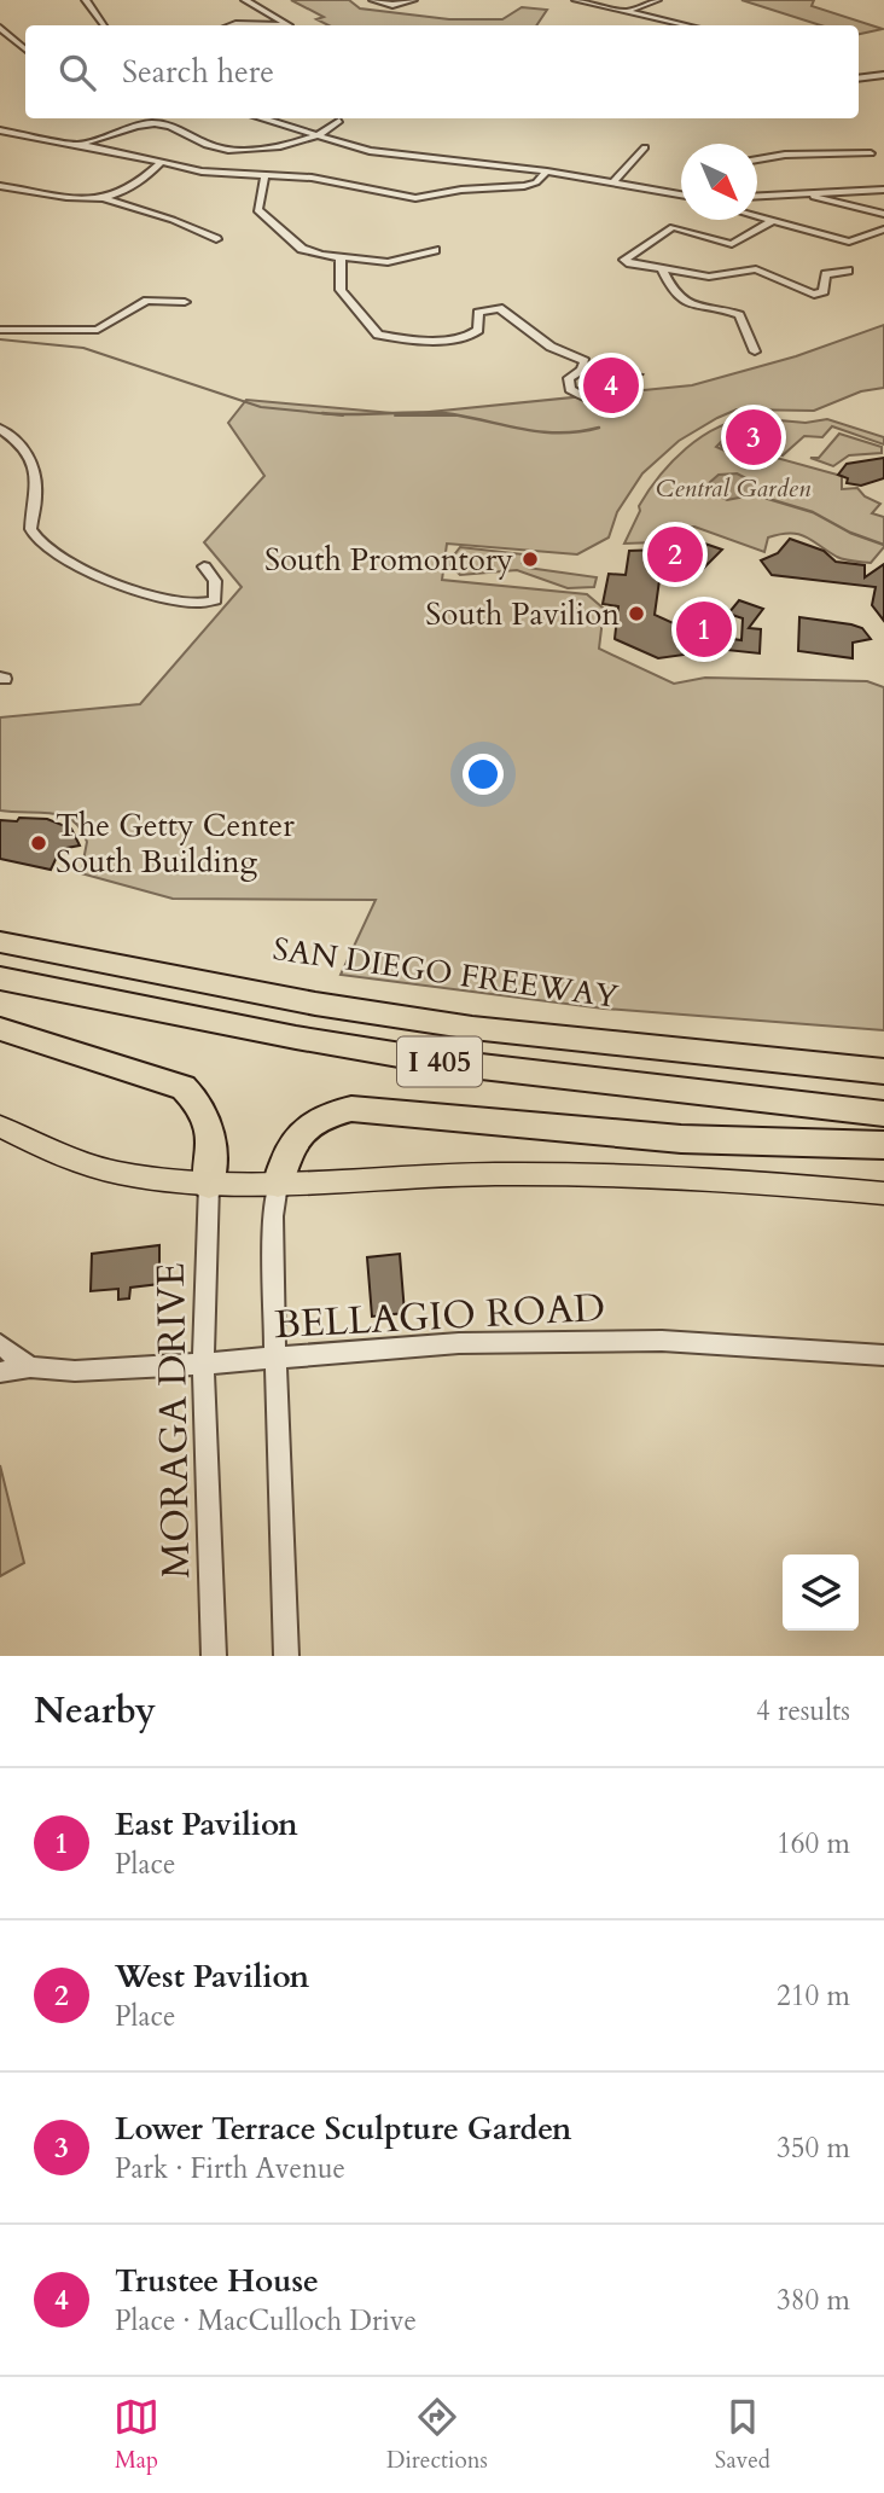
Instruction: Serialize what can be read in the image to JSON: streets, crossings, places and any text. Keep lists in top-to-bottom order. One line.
{"streets":{"highway":["SAN DIEGO FREEWAY","I 405"],"street":["BELLAGIO ROAD","MORAGA DRIVE"]},"crossings":[["BELLAGIO ROAD","MORAGA DRIVE"]],"parks":["Central Garden"],"places":["South Promontory","South Pavilion","The Getty Center South Building"],"north":"bottom right","page":{"search":"Search here","pins":["4","3","2","1"],"heading":["Nearby","4 results"],"list":[{"mark":"1","name":"East Pavilion","note":"Place","value":"160 m"},{"mark":"2","name":"West Pavilion","note":"Place","value":"210 m"},{"mark":"3","name":"Lower Terrace Sculpture Garden","note":"Park · Firth Avenue","value":"350 m"},{"mark":"4","name":"Trustee House","note":"Place · MacCulloch Drive","value":"380 m"}],"nav":["Map","Directions","Saved"]}}
